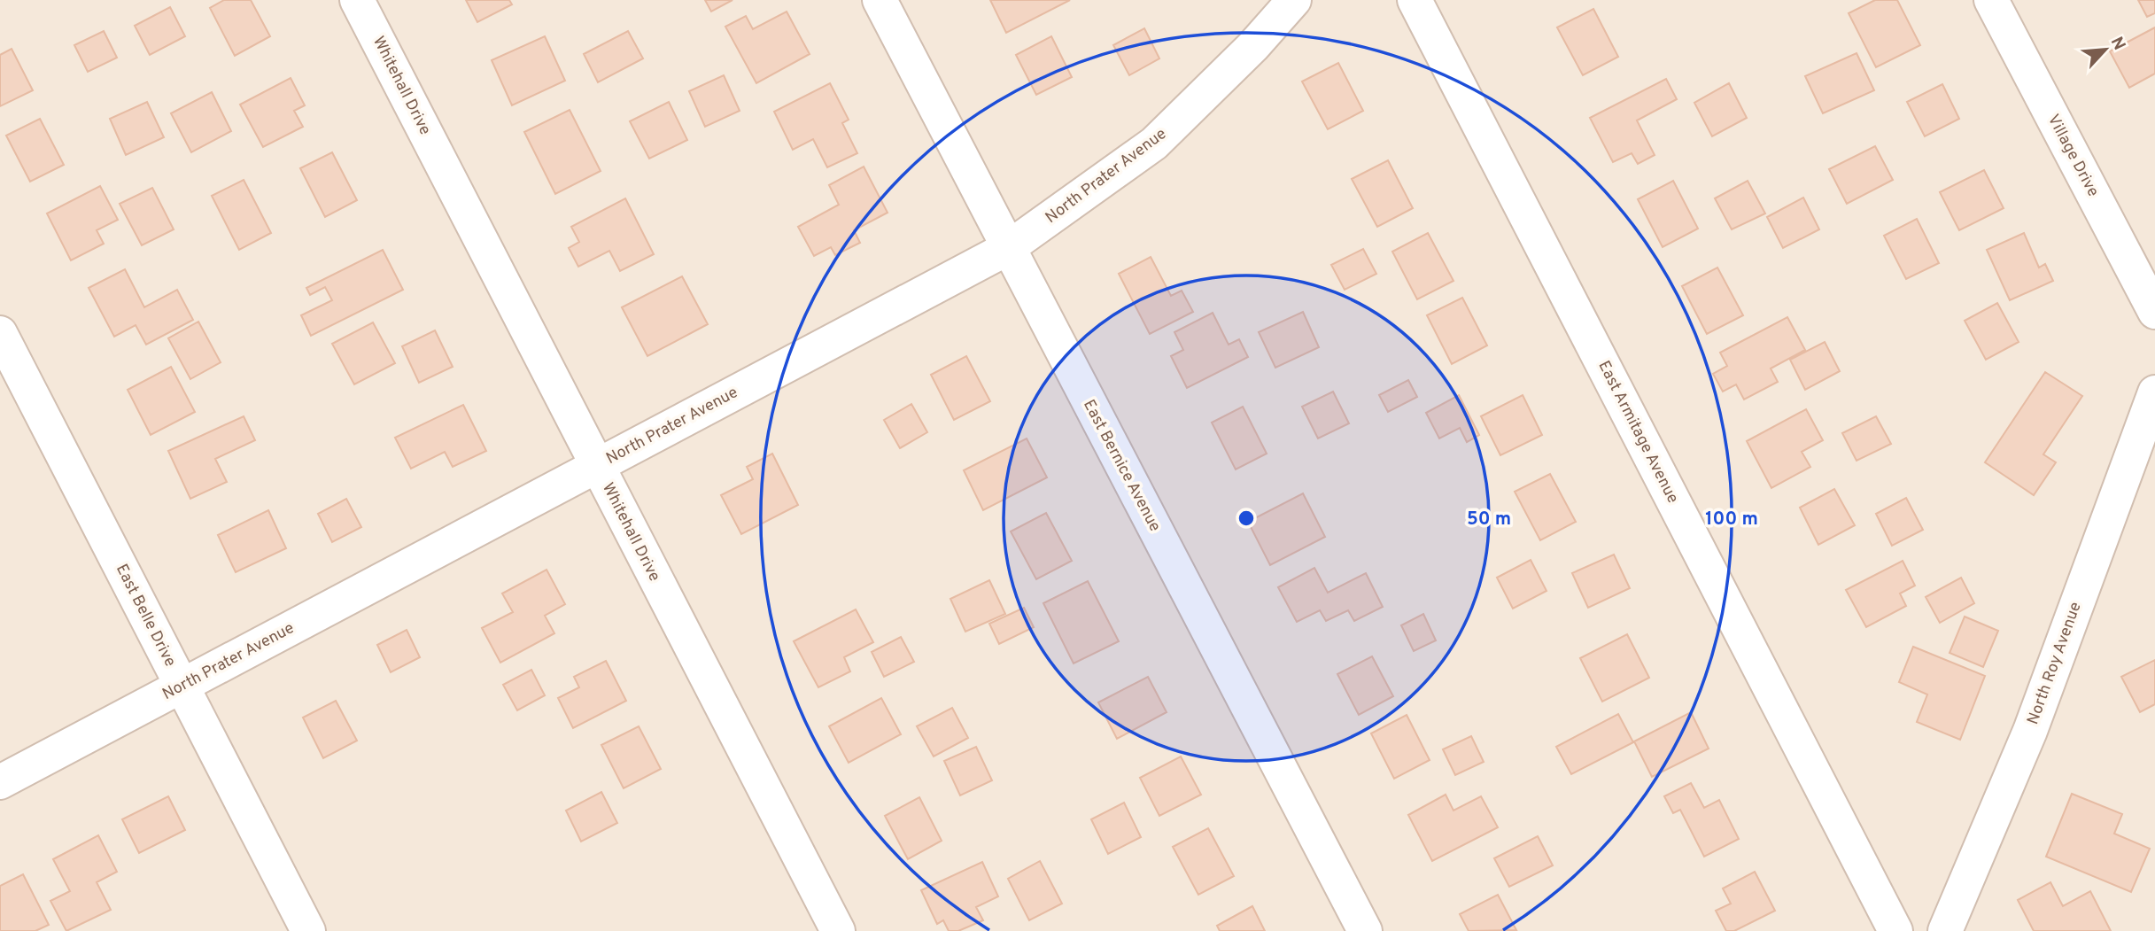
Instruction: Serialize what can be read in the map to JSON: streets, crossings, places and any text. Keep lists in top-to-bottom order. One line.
{"streets":{"street":["Whitehall Drive","Village Drive","North Prater Avenue","East Armitage Avenue","East Bernice Avenue","East Belle Drive","North Roy Avenue"]},"crossings":[["Whitehall Drive","North Prater Avenue"],["North Prater Avenue","East Bernice Avenue"],["North Prater Avenue","East Belle Drive"]],"north":"top right","rings":["50 m","100 m"]}
